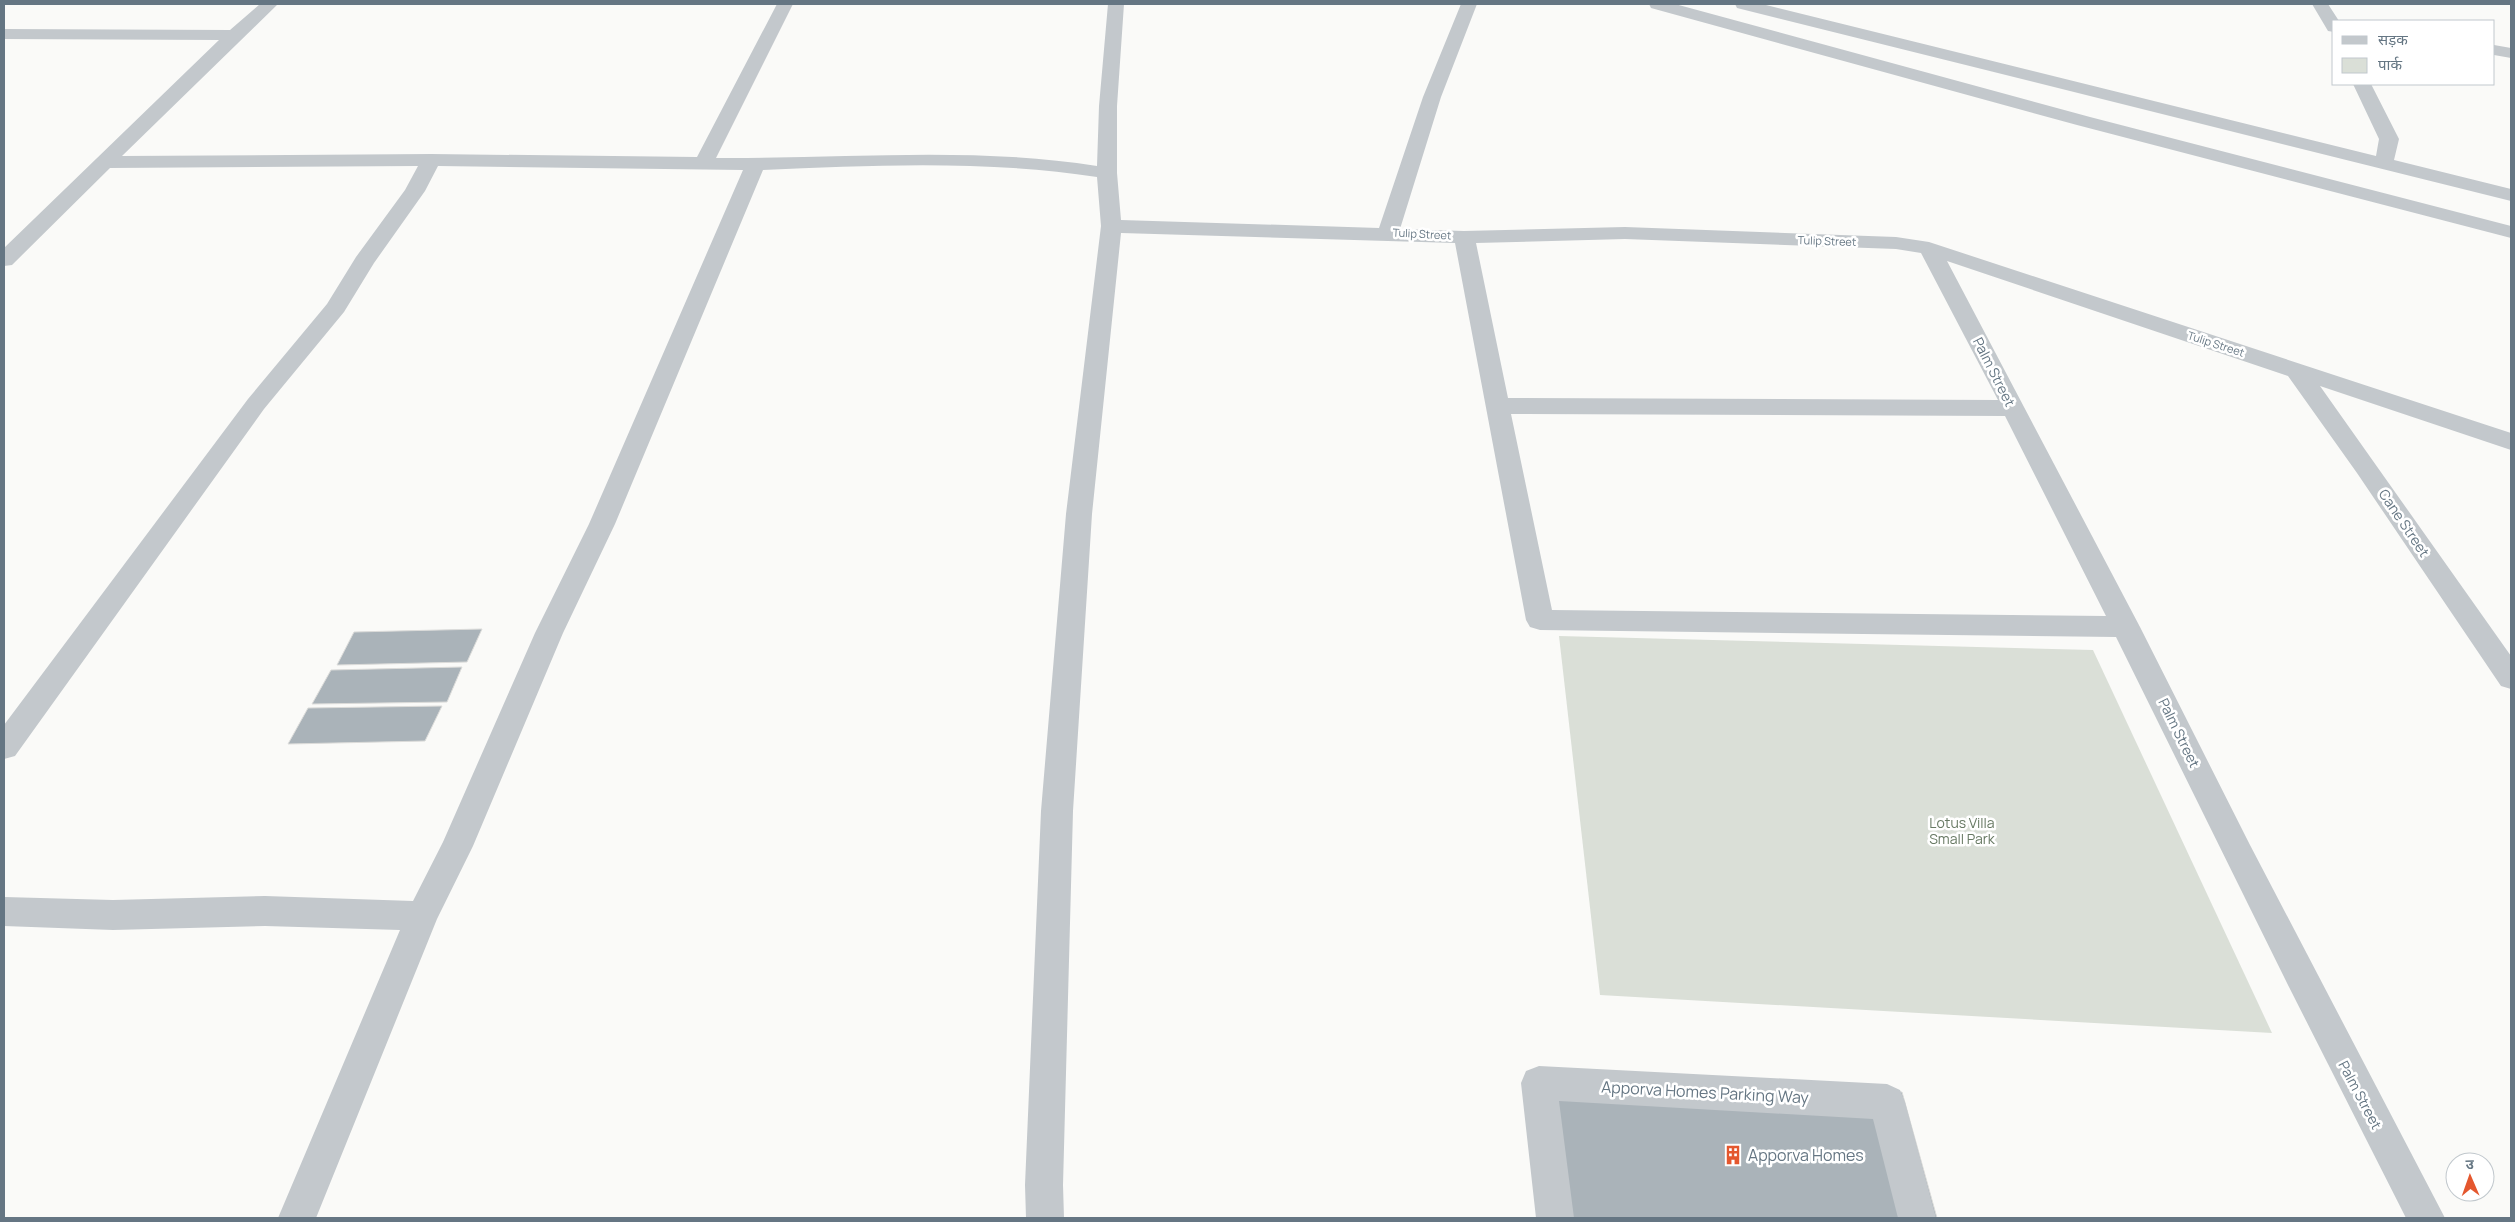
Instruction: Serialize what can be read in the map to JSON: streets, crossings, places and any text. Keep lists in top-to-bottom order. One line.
{"streets":{"street":["Tulip Street","Palm Street","Cane Street","Apporva Homes Parking Way"]},"crossings":[["Tulip Street","Palm Street"],["Tulip Street","Cane Street"]],"parks":["Lotus Villa Small Park"],"places":{"building":["Apporva Homes"]},"legend":["सड़क","पार्क"],"north":"top"}
